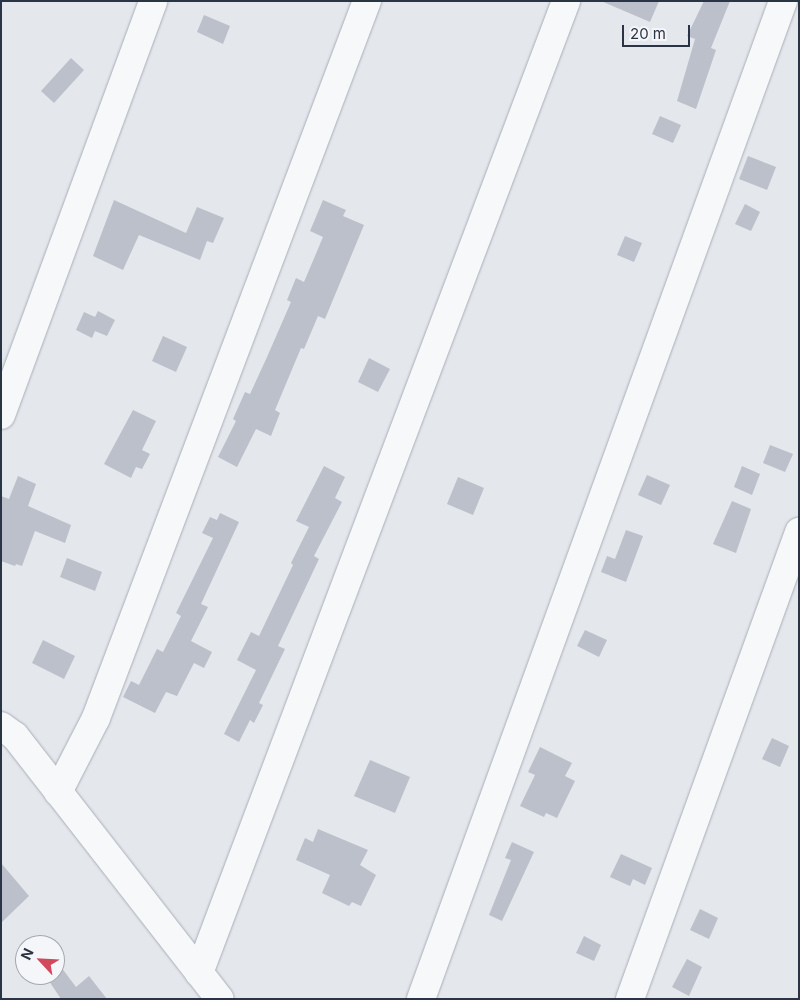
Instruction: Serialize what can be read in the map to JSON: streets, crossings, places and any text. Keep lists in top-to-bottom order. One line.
{"scale_bar":"20 m","north":"top left"}
